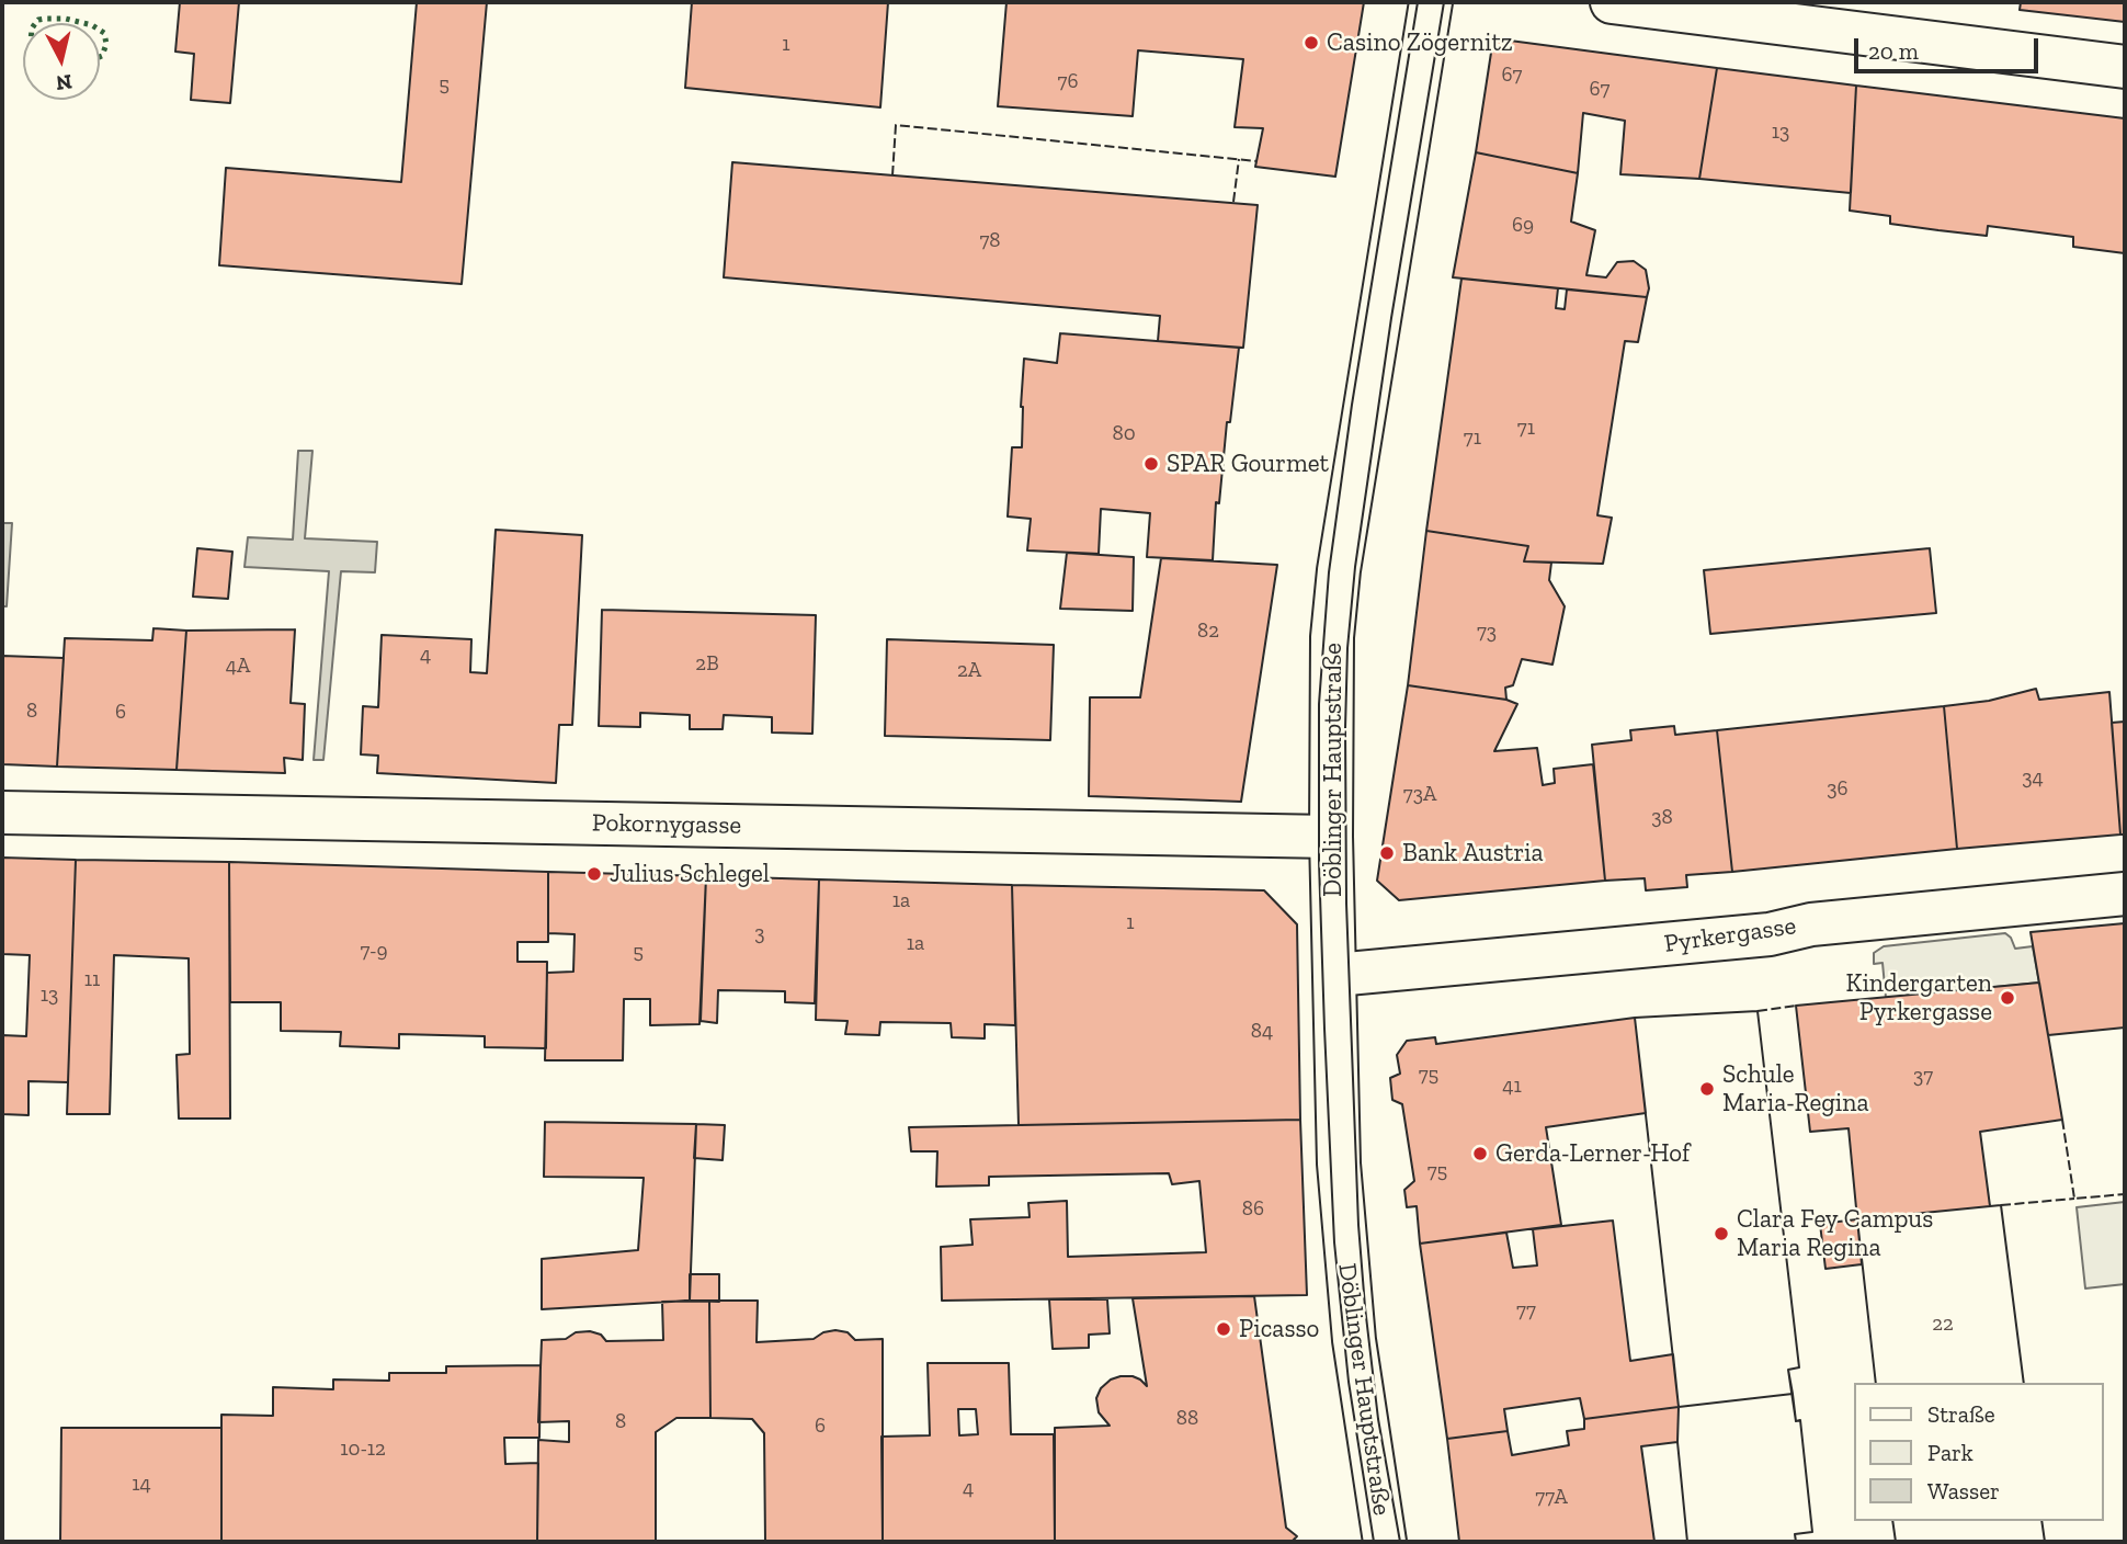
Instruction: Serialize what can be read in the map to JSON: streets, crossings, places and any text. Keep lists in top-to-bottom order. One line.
{"streets":{"street":["Döblinger Hauptstraße","Pokornygasse","Pyrkergasse"]},"crossings":[["Döblinger Hauptstraße","Pokornygasse"],["Döblinger Hauptstraße","Pyrkergasse"]],"places":["Casino Zögernitz","SPAR Gourmet","Bank Austria","Julius Schlegel","Kindergarten Pyrkergasse","Schule Maria-Regina","Gerda-Lerner-Hof","Clara Fey Campus Maria Regina","Picasso"],"house_numbers":["1","67","76","5","67","13","69","78","71","80","71","82","73","4","2B","4A","2A","8","6","34","36","73A","38","1a","1","3","1a","7-9","5","11","13","84","75","37","41","75","86","77","22","88","8","6","10-12","14","4","77A"],"legend":["Straße","Park","Wasser"],"scale_bar":"20 m","north":"bottom"}
